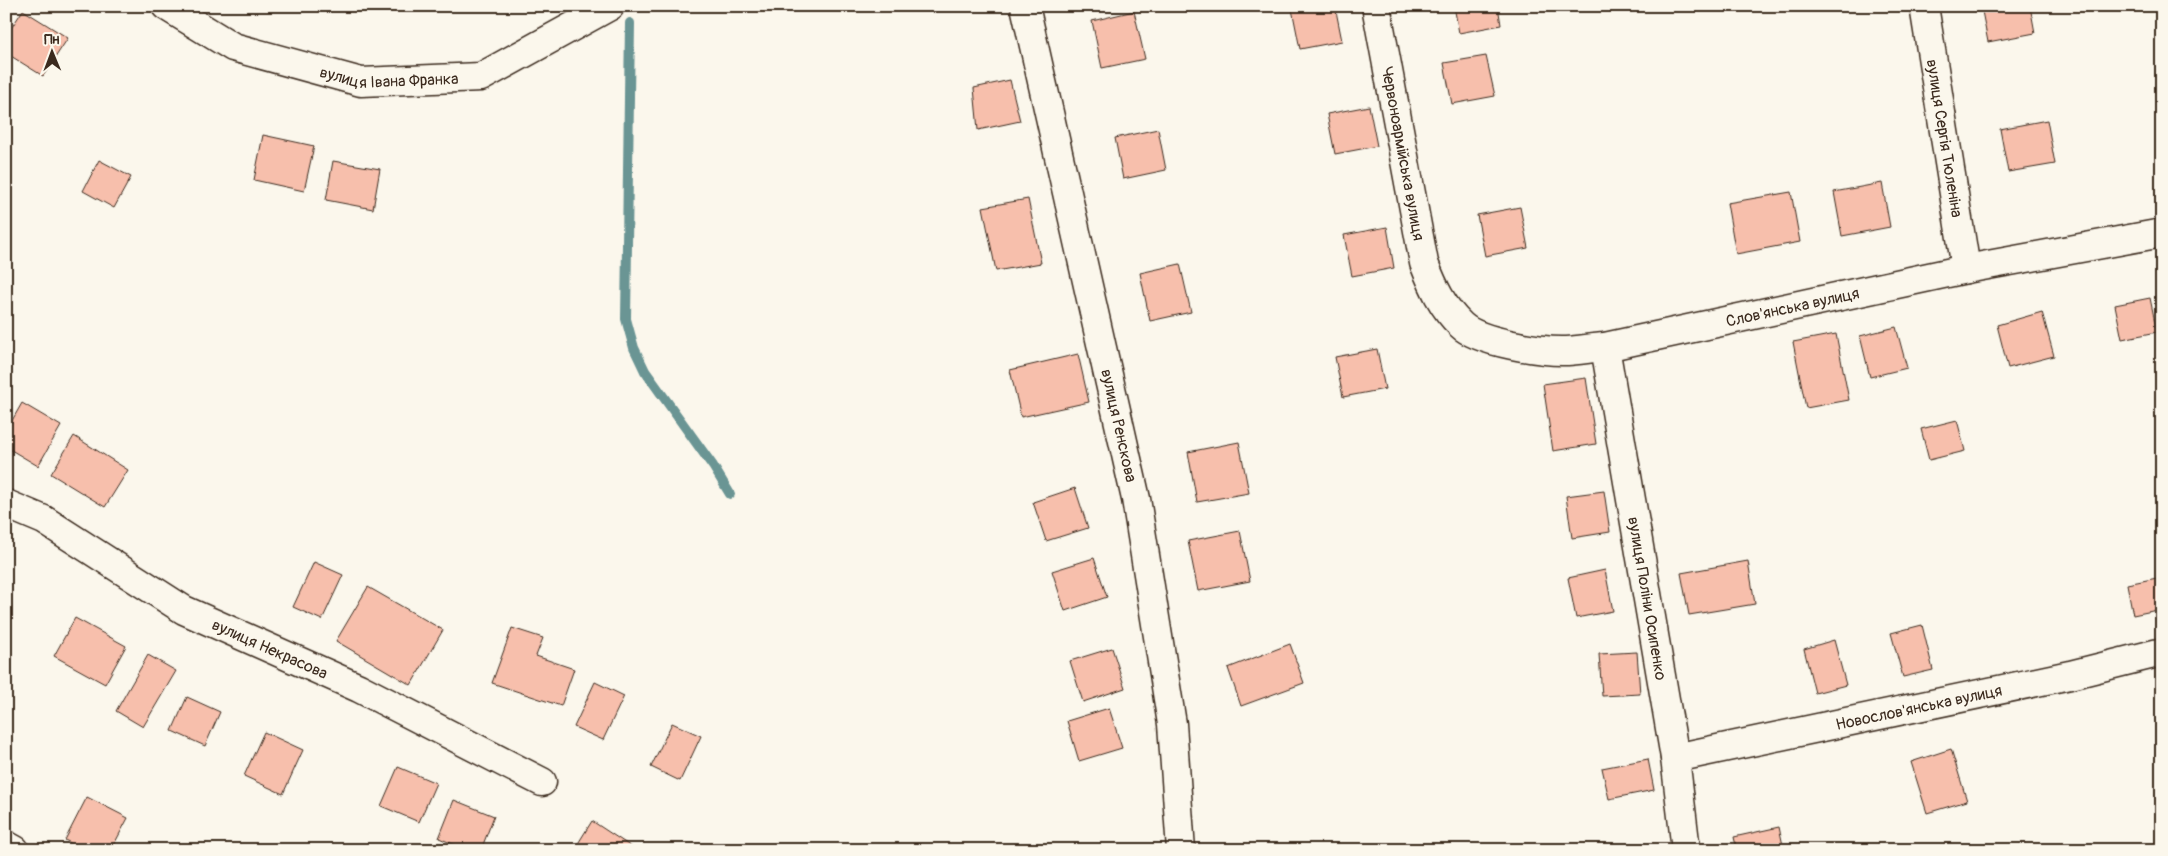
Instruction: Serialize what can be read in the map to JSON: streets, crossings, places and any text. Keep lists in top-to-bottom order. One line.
{"streets":{"street":["вулиця Івана Франка","вулиця Сергія Тюленіна","Червоноармійська вулиця","Слов'янська вулиця","вулиця Ренскова","вулиця Поліни Осипенко","вулиця Некрасова","Новослов'янська вулиця"]},"crossings":[["вулиця Сергія Тюленіна","Слов'янська вулиця"],["Червоноармійська вулиця","Слов'янська вулиця"],["Слов'янська вулиця","вулиця Поліни Осипенко"],["вулиця Поліни Осипенко","Новослов'янська вулиця"]],"north":"top"}
